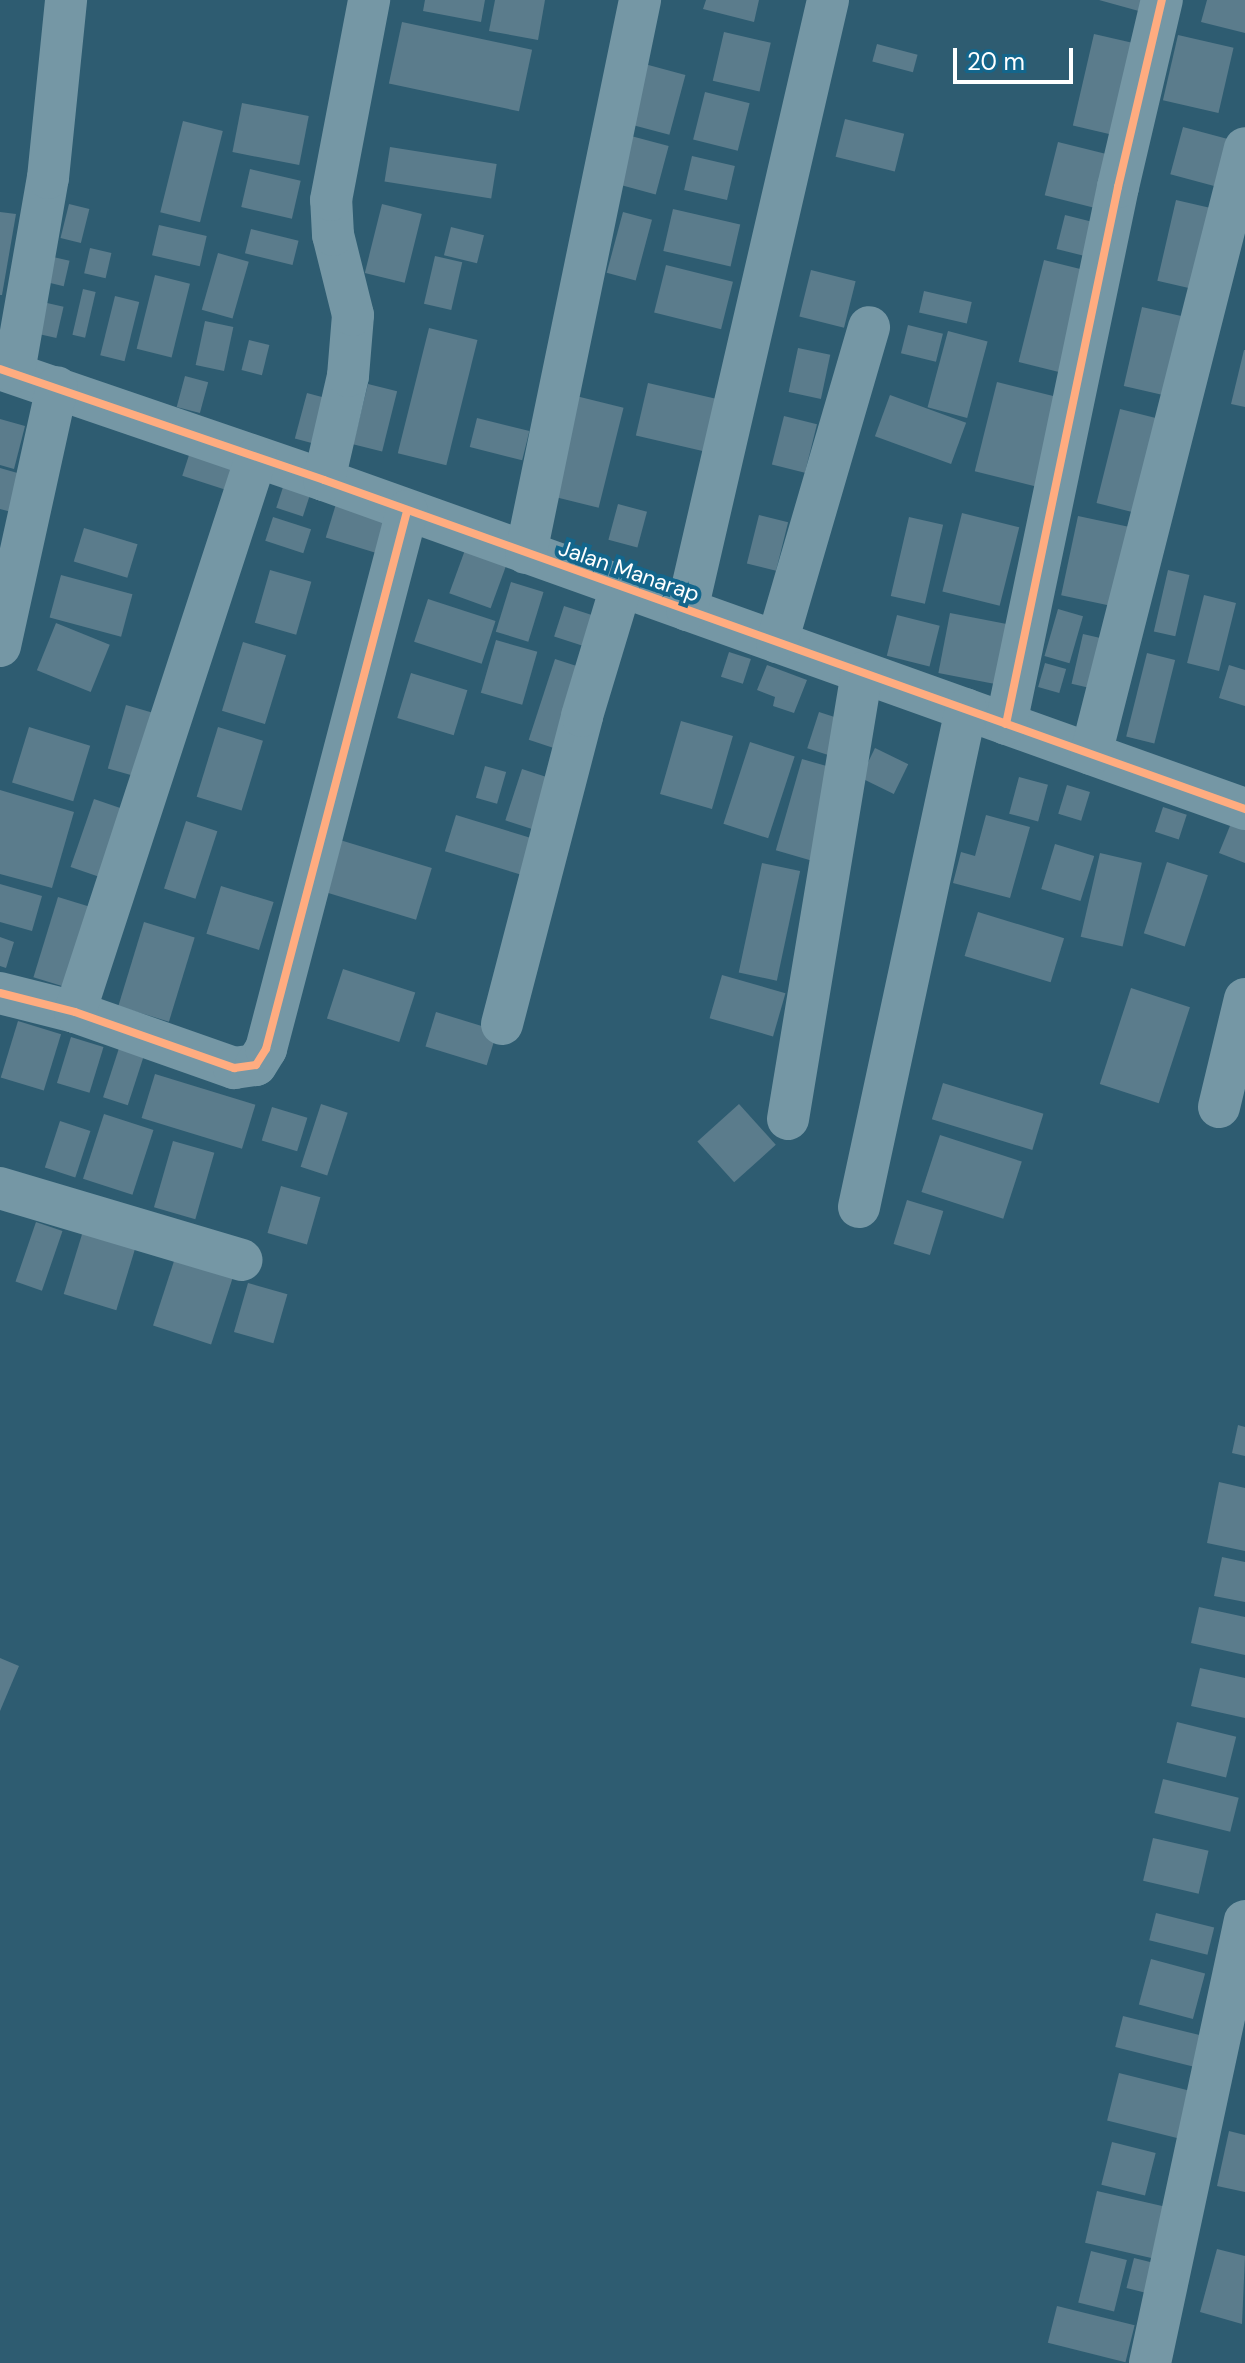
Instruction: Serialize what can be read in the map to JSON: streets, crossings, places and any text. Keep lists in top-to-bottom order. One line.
{"streets":{"street":["Jalan Manarap"]},"scale_bar":"20 m"}
